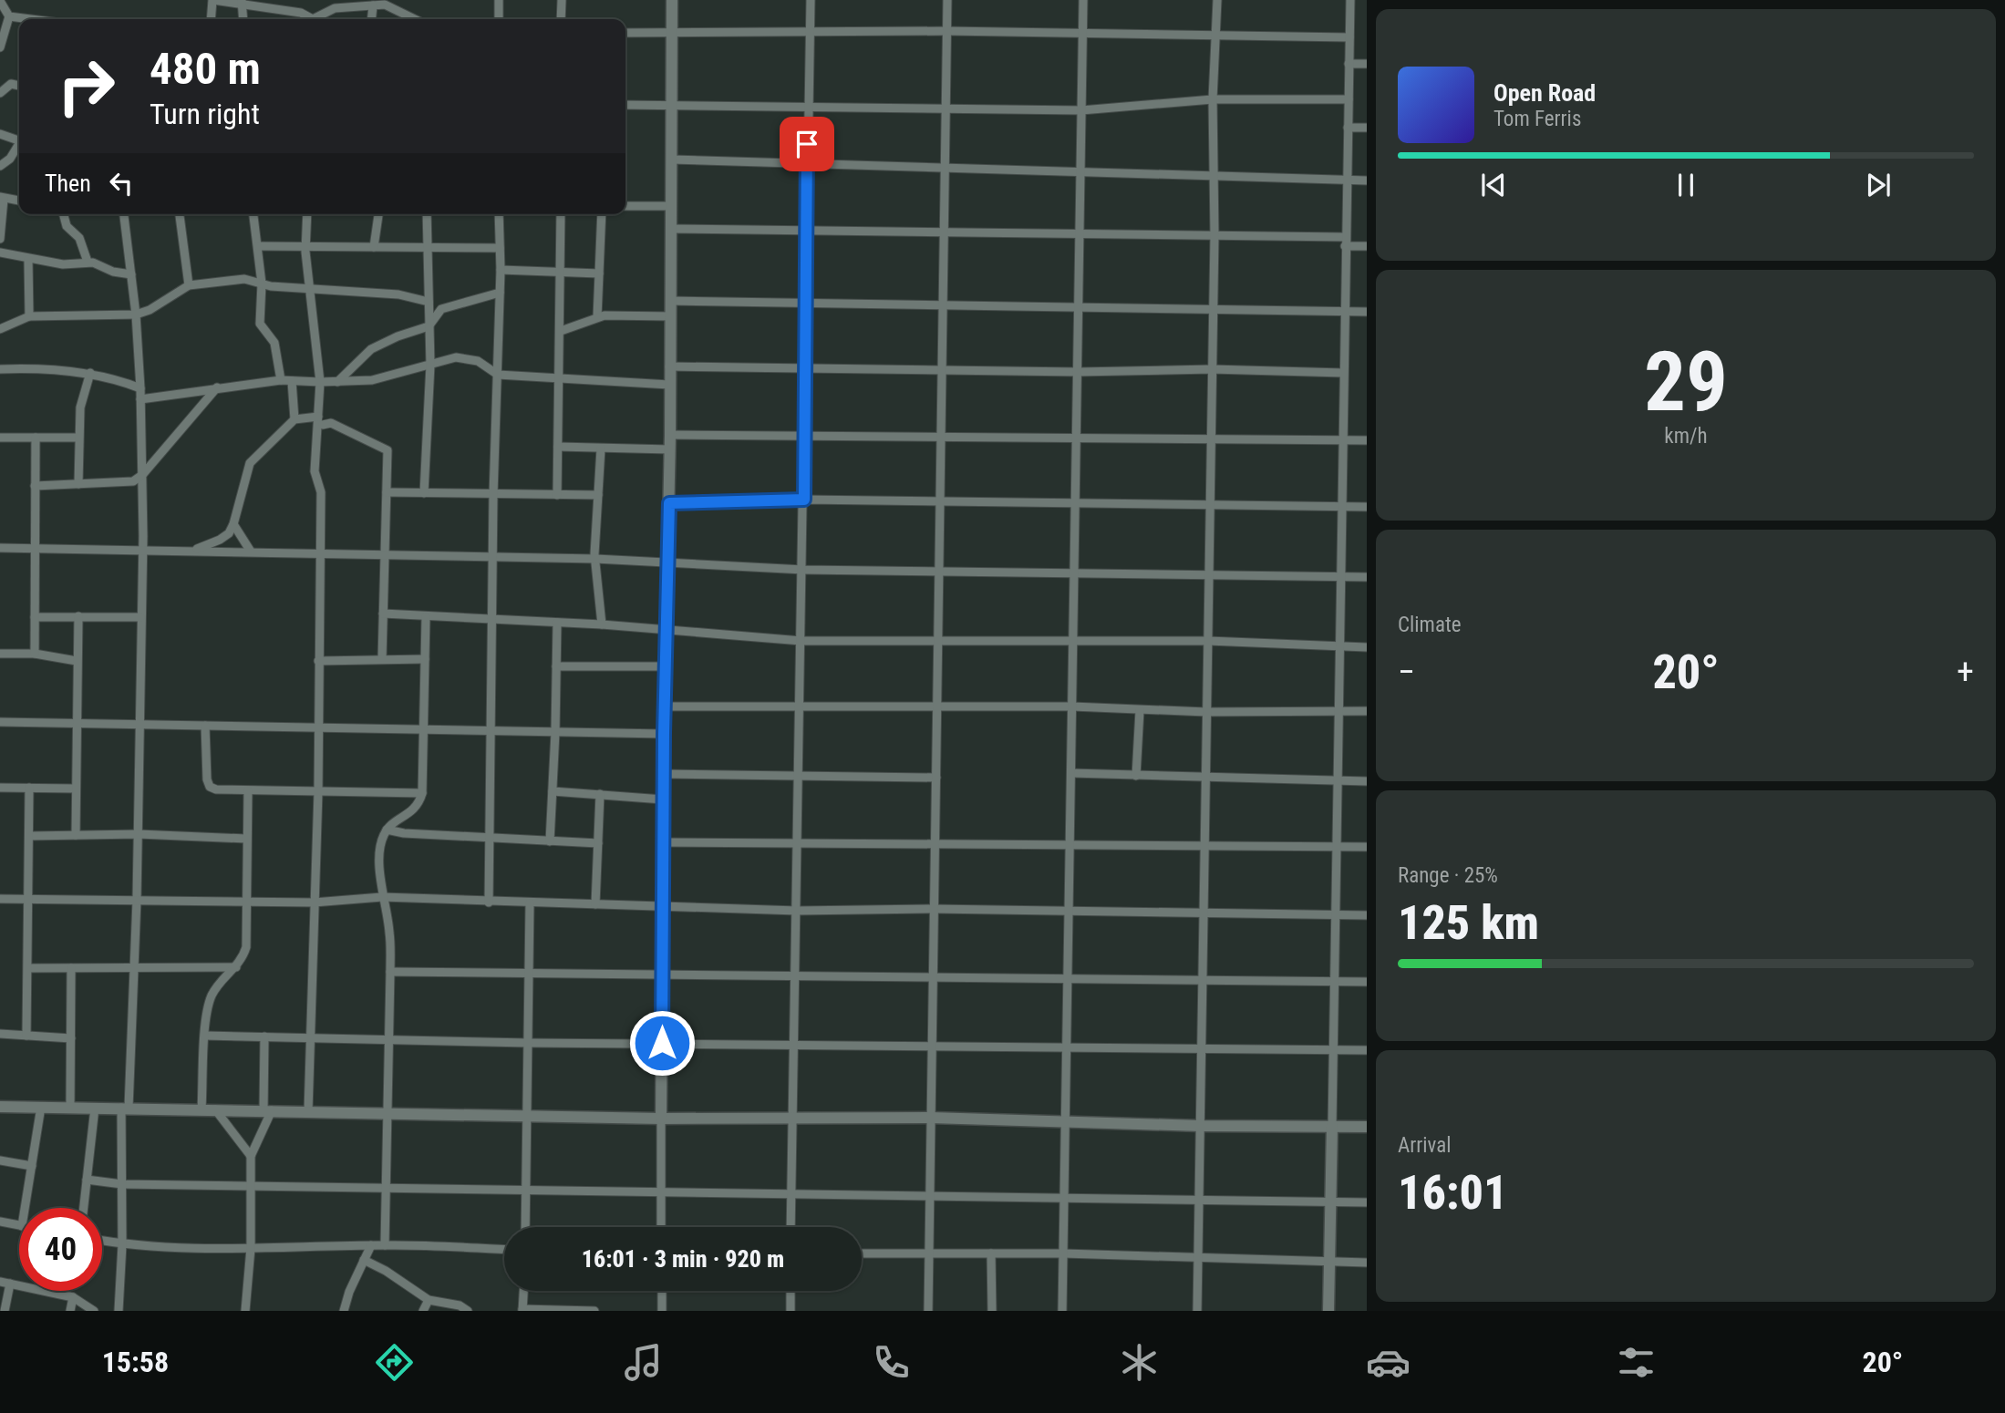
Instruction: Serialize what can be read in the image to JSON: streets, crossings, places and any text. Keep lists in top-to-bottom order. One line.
{"page":{"turn":["480 m","Turn right"],"song":["Open Road","Tom Ferris"],"then":"Then","tile":[["29","km/h"],"Climate",["Range · 25%","125 km"],["Arrival","16:01"]],"heat":["−","20°","+"],"limit":"40","trip":"16:01 · 3 min · 920 m","tabs":["15:58","20°"]}}
